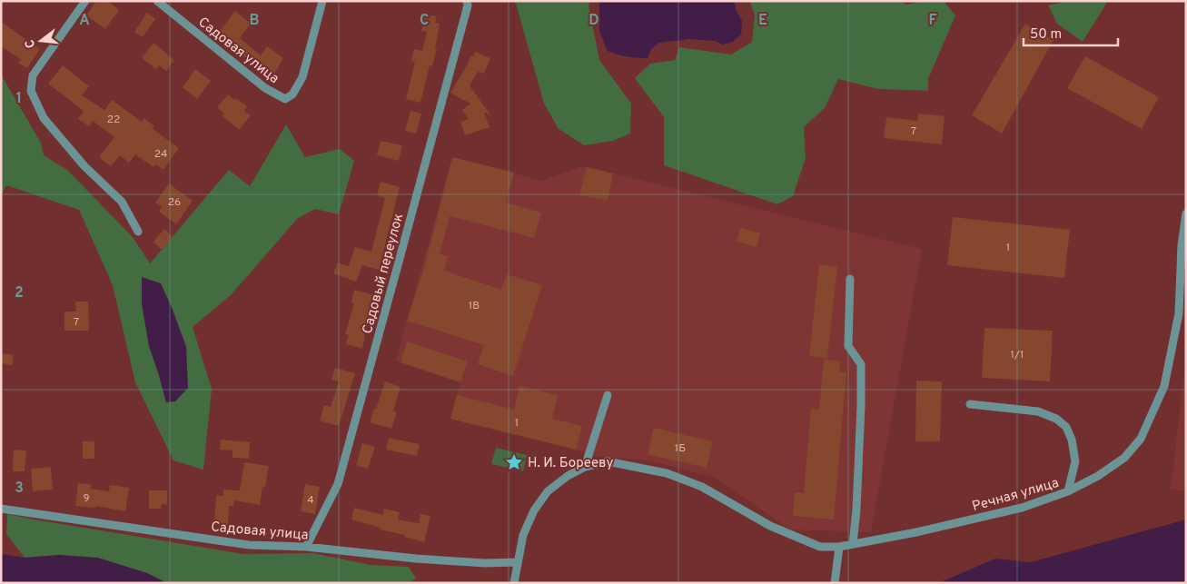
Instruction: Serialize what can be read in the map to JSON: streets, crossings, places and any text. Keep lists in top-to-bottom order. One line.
{"streets":{"street":["Садовая улица","Садовый переулок","Речная улица"]},"crossings":[["Садовая улица","Садовый переулок"],["Садовая улица","Речная улица"]],"places":{"place":["Н. И. Борееву"]},"house_numbers":["22","7","24","26","1","1В","7","1/1","1","1Б","9","4"],"scale_bar":"50 m","north":"left","grid":{"columns":["A","B","C","D","E","F"],"rows":["1","2","3"]}}
